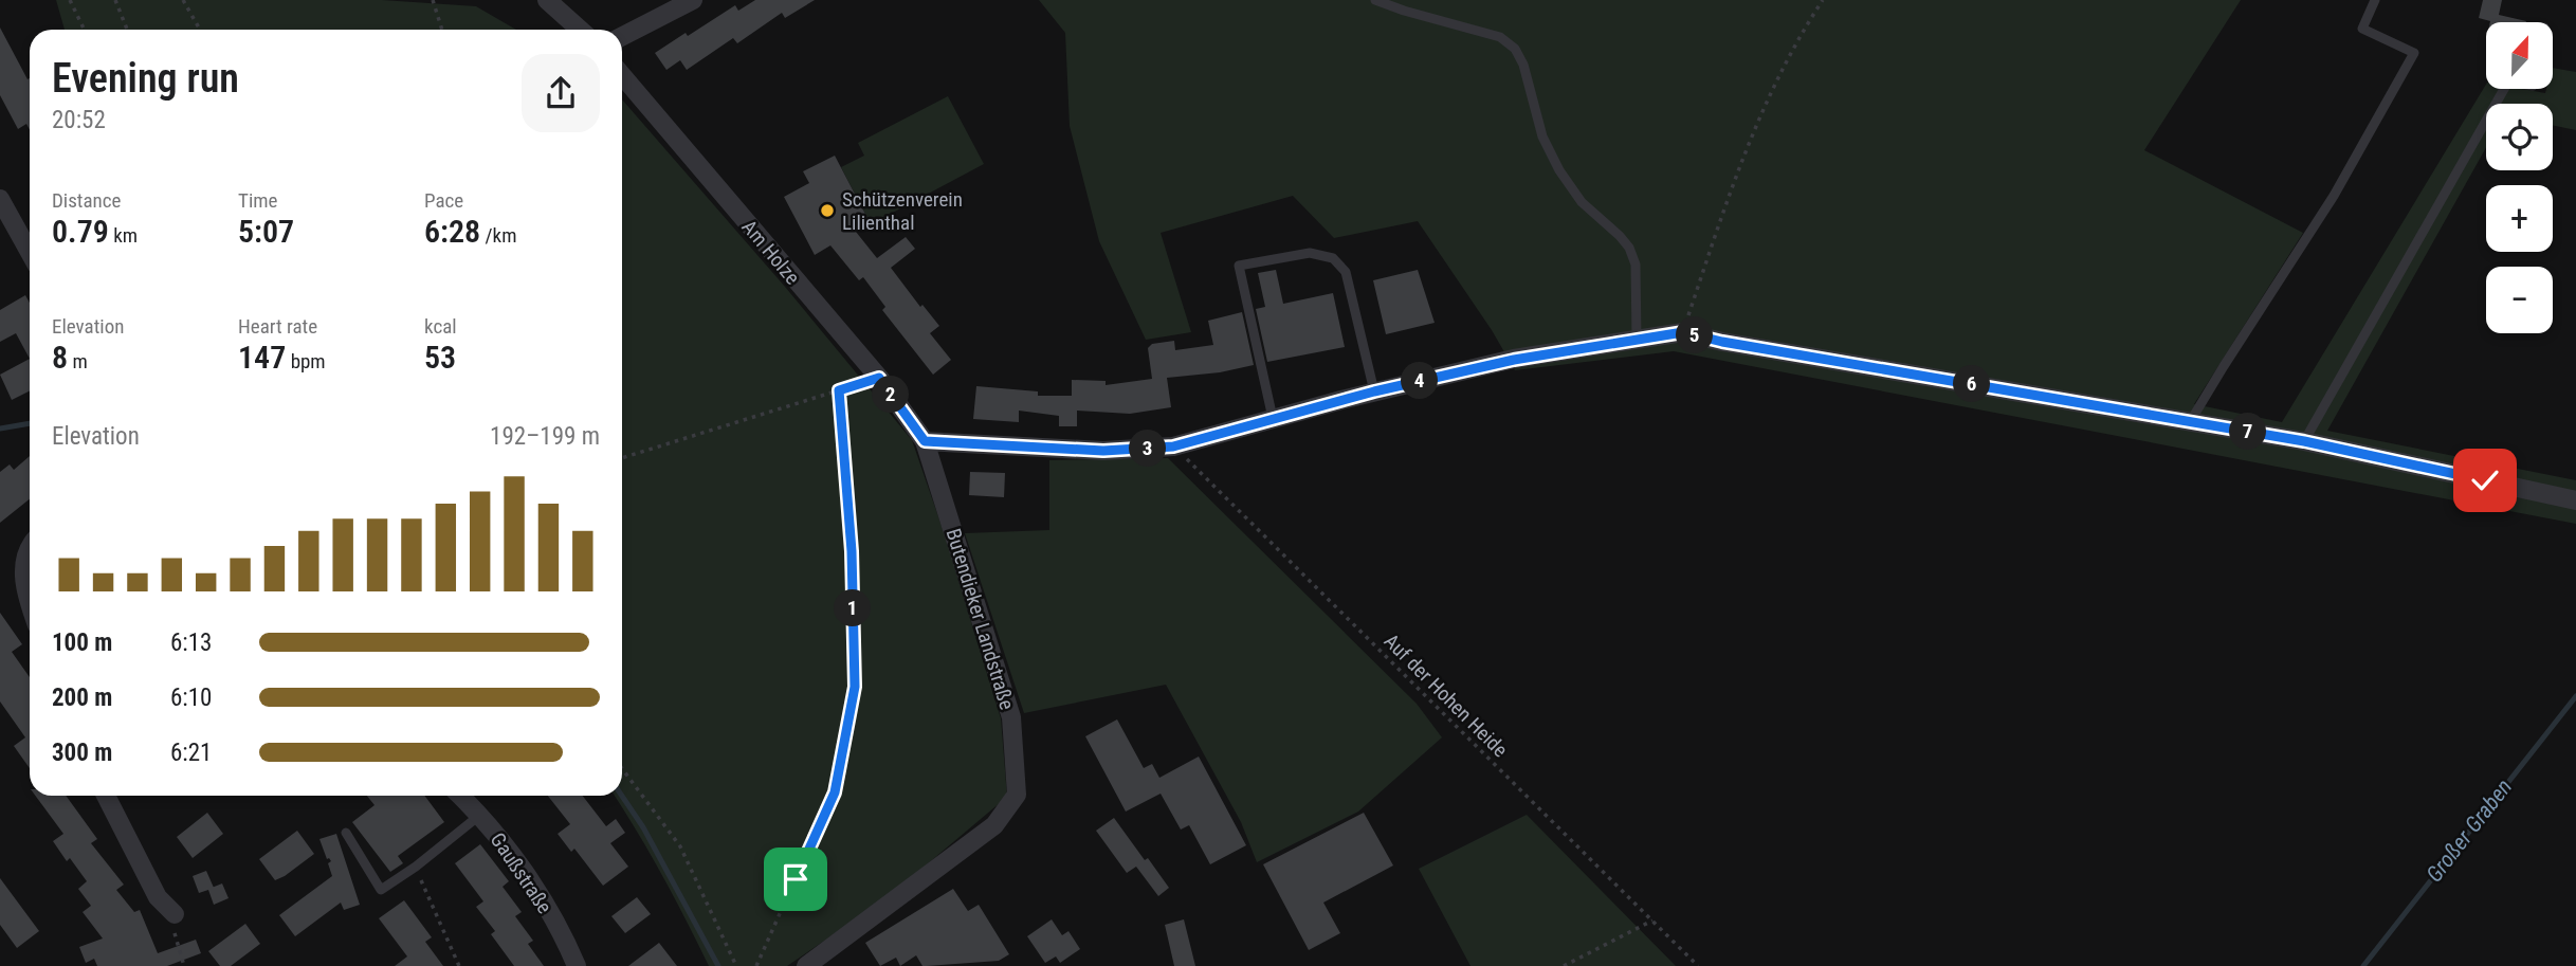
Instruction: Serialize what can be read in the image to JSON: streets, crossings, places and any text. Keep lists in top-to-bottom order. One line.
{"streets":{"street":["Am Holze","Butendieker Landstraße","Gaußstraße"],"path":["Auf der Hohen Heide"]},"crossings":[["Am Holze","Butendieker Landstraße"]],"water":["Großer Graben"],"places":["Schützenverein Lilienthal"],"north":"top","page":{"map_buttons":["+","−"],"heading":["Evening run","20:52"],"stats":[["Distance","0.79 km"],["Time","5:07"],["Pace","6:28 /km"],["Elevation","8 m"],["Heart rate","147 bpm"],["kcal","53"]],"pins":["5","4","6","2","7","3","1"],"chart":["Elevation","192–199 m"],"list":[{"name":"100 m","note":"6:13"},{"name":"200 m","note":"6:10"},{"name":"300 m","note":"6:21"}]}}
